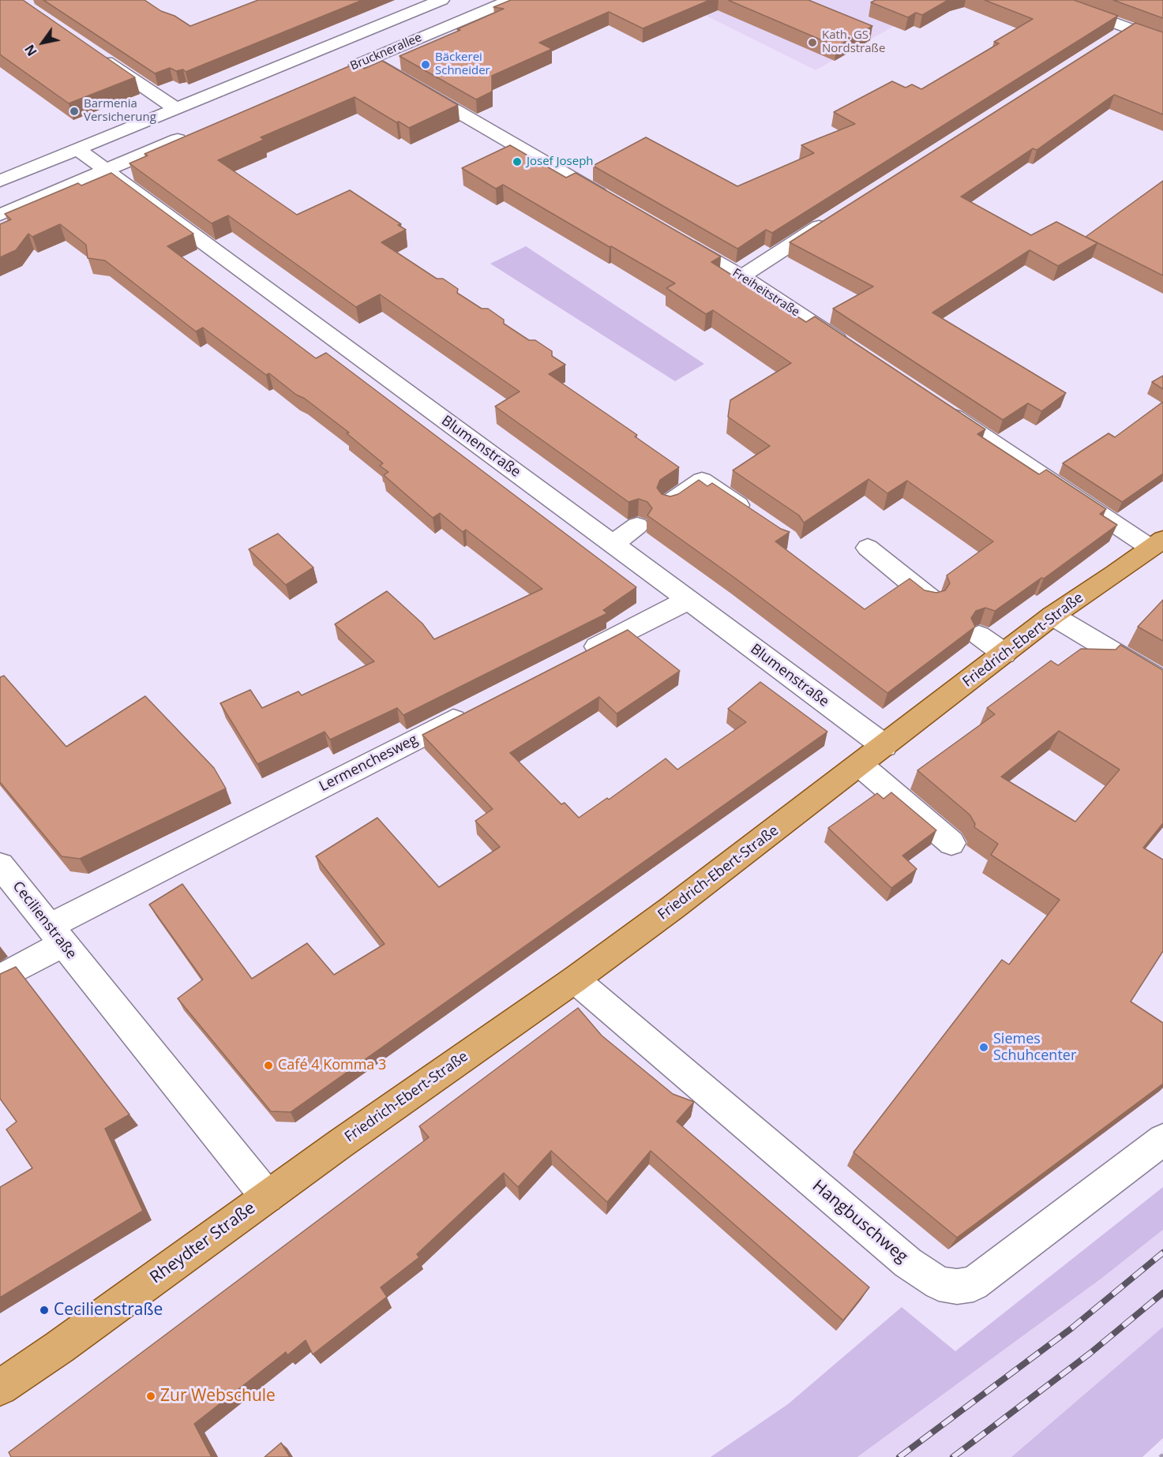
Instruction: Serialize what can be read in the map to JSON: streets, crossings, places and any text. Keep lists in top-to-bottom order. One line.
{"streets":{"main road":["Friedrich-Ebert-Straße","Rheydter Straße"],"street":["Brucknerallee","Freiheitstraße","Blumenstraße","Lermenchesweg","Cecilienstraße","Hangbuschweg"]},"crossings":[["Brucknerallee","Blumenstraße"],["Blumenstraße","Friedrich-Ebert-Straße"],["Friedrich-Ebert-Straße","Cecilienstraße"],["Friedrich-Ebert-Straße","Hangbuschweg"],["Friedrich-Ebert-Straße","Rheydter Straße"],["Lermenchesweg","Cecilienstraße"],["Cecilienstraße","Rheydter Straße"]],"places":["Kath. GS Nordstraße","Bäckerei Schneider","Barmenia Versicherung","Josef Joseph","Siemes Schuhcenter","Café 4 Komma 3","Cecilienstraße","Zur Webschule"],"north":"bottom left"}
